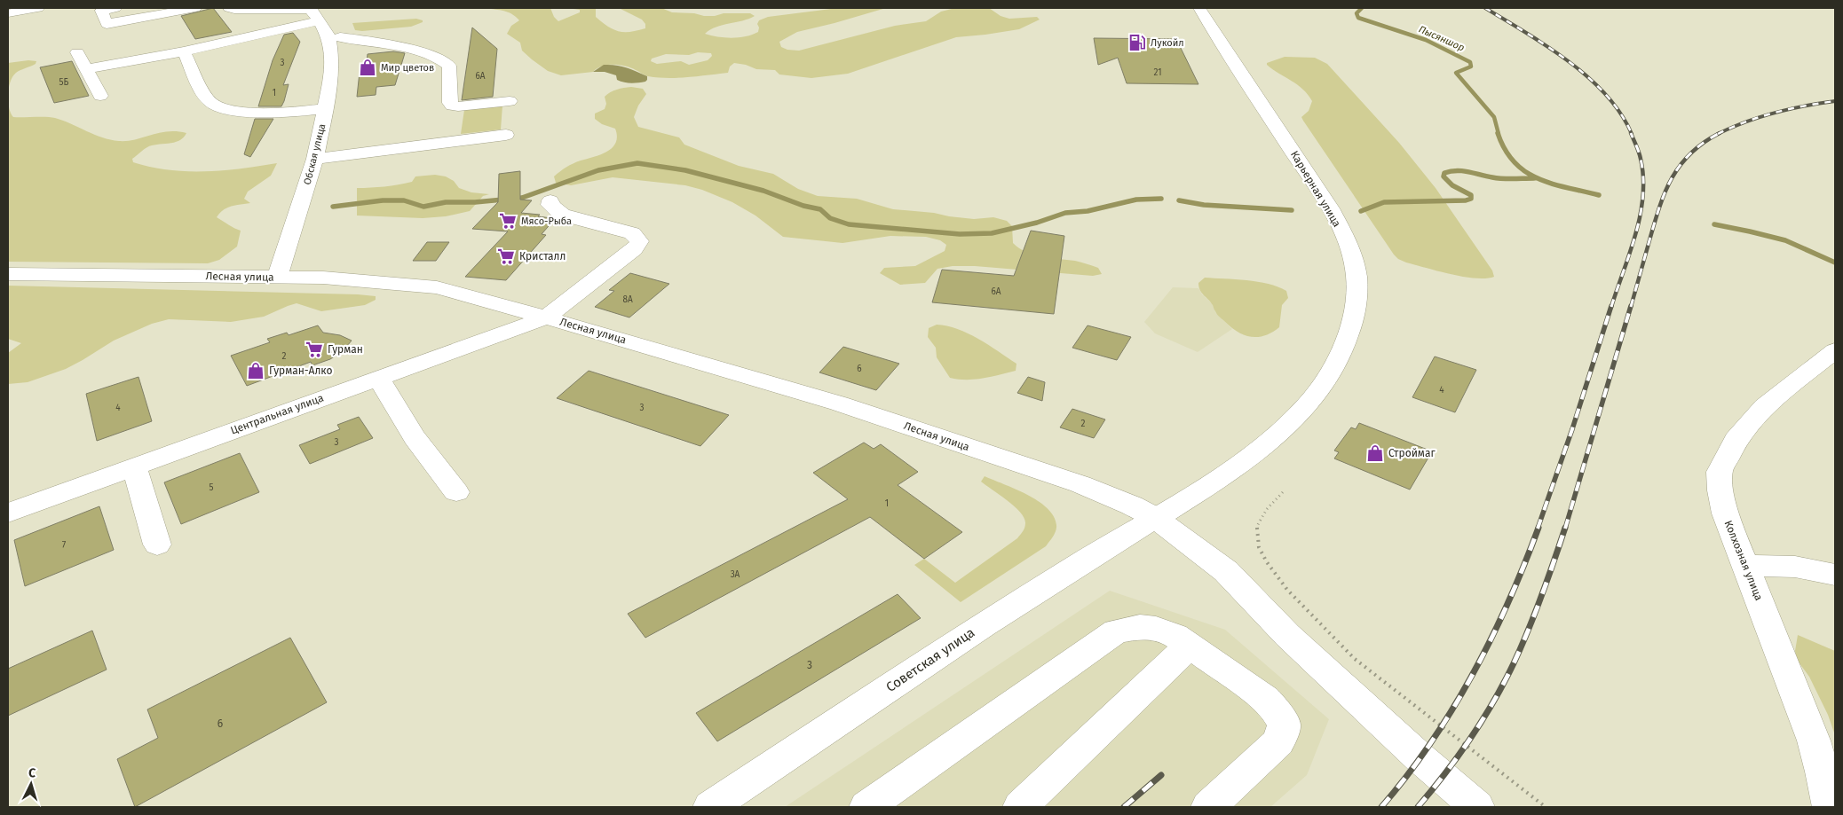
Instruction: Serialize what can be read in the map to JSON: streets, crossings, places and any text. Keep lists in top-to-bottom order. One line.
{"streets":{"street":["Обская улица","Карьерная улица","Лесная улица","Центральная улица","Колхозная улица","Советская улица"]},"crossings":[["Обская улица","Лесная улица"],["Карьерная улица","Лесная улица"],["Карьерная улица","Советская улица"],["Лесная улица","Центральная улица"],["Лесная улица","Советская улица"]],"water":["Пысяншор"],"places":{"fuel station":["Лукойл"],"shop":["Мир цветов","Гурман-Алко","Строймаг"],"supermarket":["Мясо-Рыба","Кристалл","Гурман"]},"house_numbers":["3","21","6А","5Б","1","6А","8А","2","6","4","4","3","2","3","5","1","7","3А","3","6"],"north":"top"}
